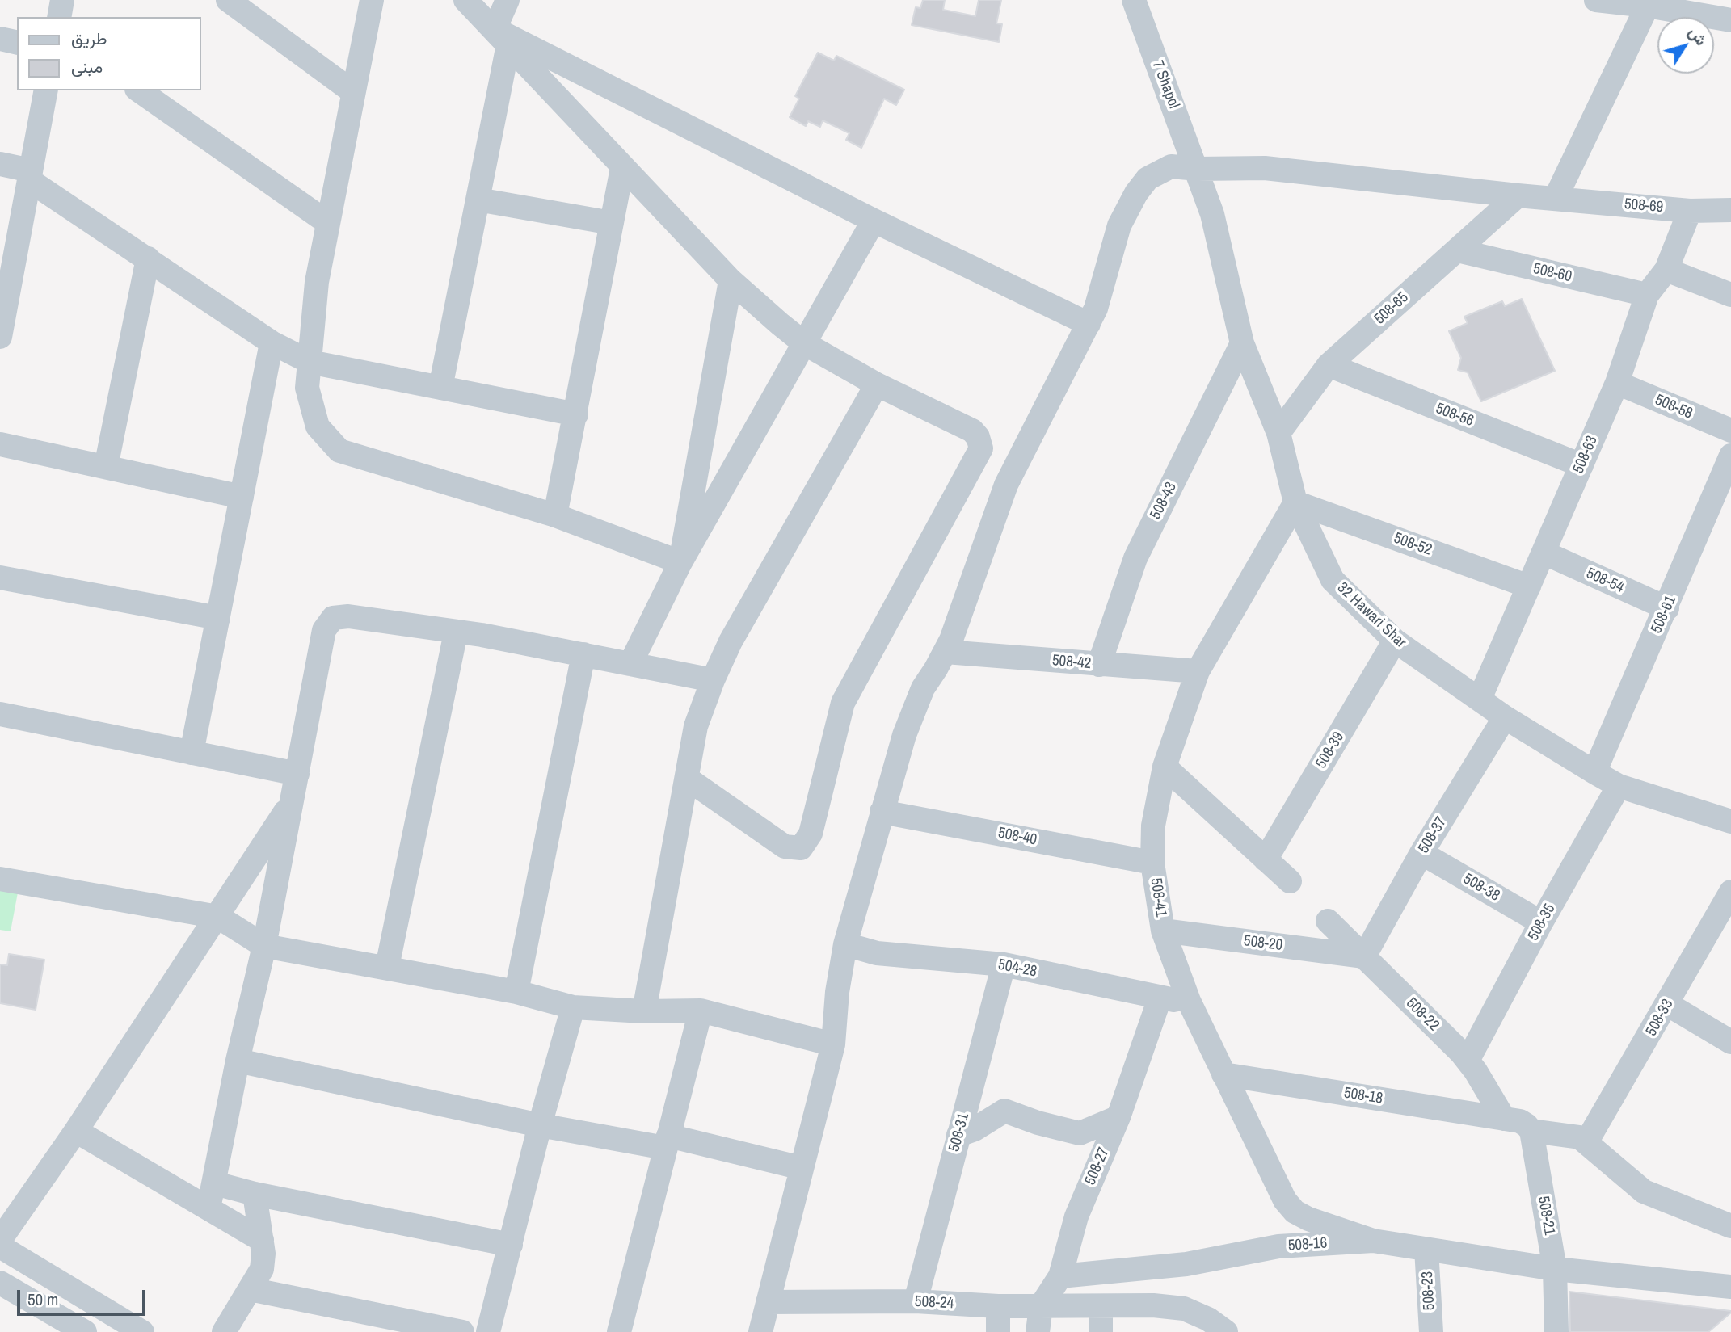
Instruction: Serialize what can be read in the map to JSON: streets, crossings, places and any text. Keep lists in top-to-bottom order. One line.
{"streets":{"street":["7 Shapol","508-69","508-60","508-65","508-58","508-56","508-63","508-43","508-52","508-54","508-61","32 Hawari Shar","508-42","508-39","508-37","508-40","508-38","508-41","508-35","508-20","504-28","508-22","508-33","508-18","508-31","508-27","508-21","508-16","508-23","508-24"]},"crossings":[["7 Shapol","508-69"],["7 Shapol","32 Hawari Shar"],["508-69","508-65"],["508-69","508-63"],["508-69","32 Hawari Shar"],["508-69","508-42"],["508-69","508-40"],["508-69","504-28"],["508-69","508-24"],["508-60","508-65"],["508-60","508-63"],["508-65","508-56"],["508-65","32 Hawari Shar"],["508-58","508-63"],["508-56","508-63"],["508-63","508-52"],["508-63","508-54"],["508-63","32 Hawari Shar"],["508-43","32 Hawari Shar"],["508-43","508-42"],["508-52","32 Hawari Shar"],["508-52","508-41"],["508-54","508-61"],["508-61","32 Hawari Shar"],["32 Hawari Shar","508-39"],["32 Hawari Shar","508-37"],["32 Hawari Shar","508-41"],["32 Hawari Shar","508-35"],["508-42","508-41"],["508-37","508-38"],["508-37","508-20"],["508-37","508-22"],["508-40","508-41"],["508-38","508-35"],["508-41","508-20"],["508-41","504-28"],["508-41","508-18"],["508-41","508-16"],["508-35","508-22"],["508-20","508-22"],["504-28","508-31"],["504-28","508-27"],["508-22","508-18"],["508-31","508-24"],["508-27","508-16"],["508-27","508-24"],["508-21","508-16"],["508-16","508-23"]],"legend":["طريق","مبنى"],"scale_bar":"50 m","north":"top right"}
